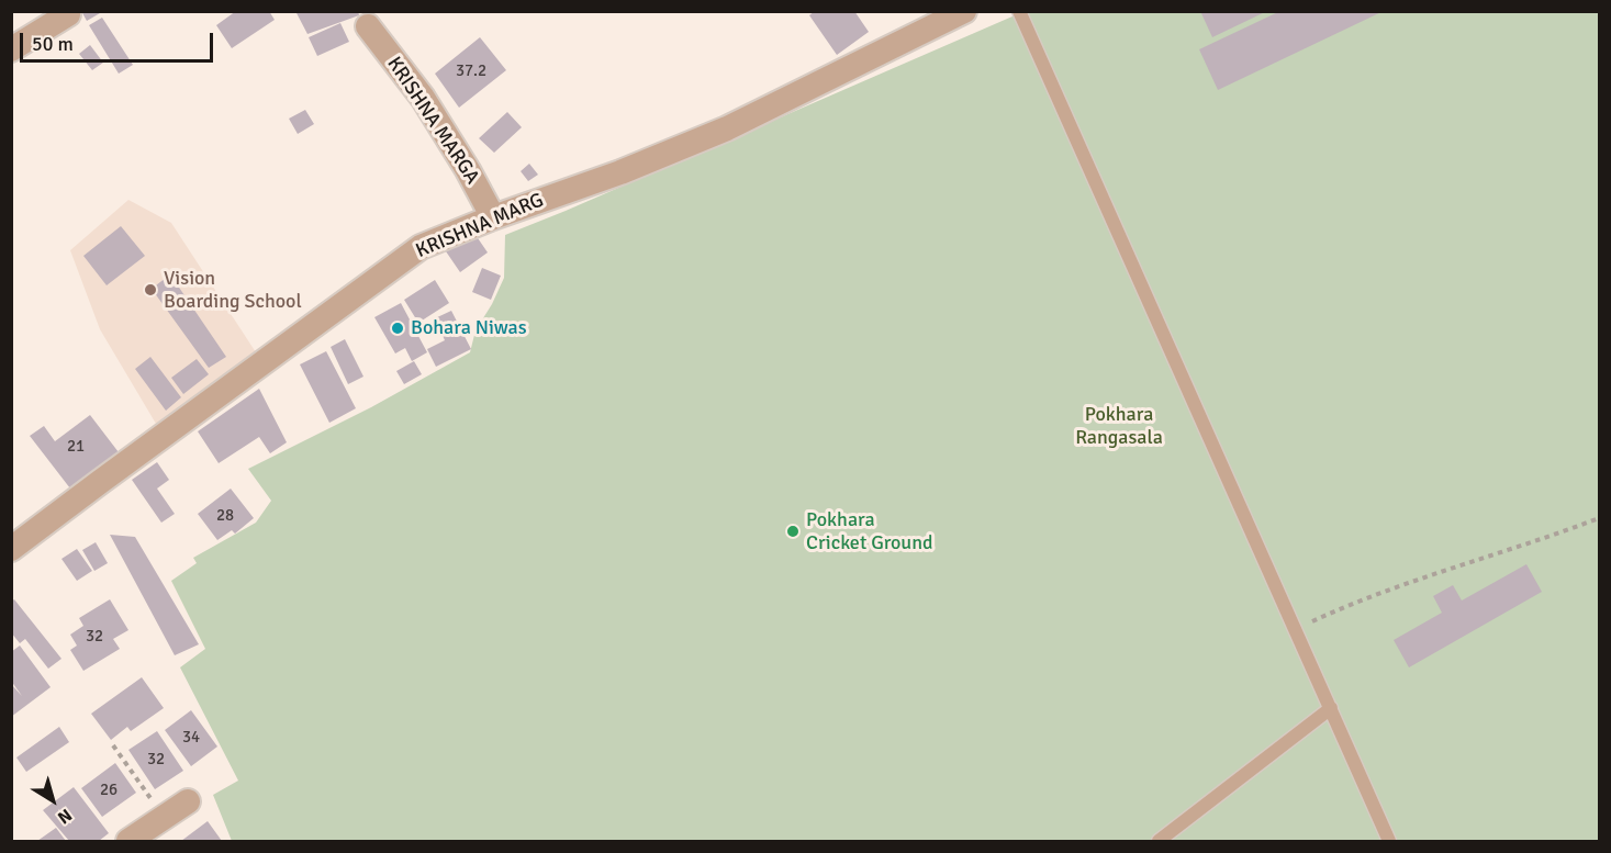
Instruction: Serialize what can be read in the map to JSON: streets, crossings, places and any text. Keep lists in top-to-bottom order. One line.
{"streets":{"street":["KRISHNA MARGA","KRISHNA MARG"]},"crossings":[["KRISHNA MARGA","KRISHNA MARG"]],"parks":["Pokhara Rangasala"],"places":["Vision Boarding School","Bohara Niwas","Pokhara Cricket Ground"],"house_numbers":["37.2","21","28","32","34","32","26"],"scale_bar":"50 m","north":"bottom right"}
